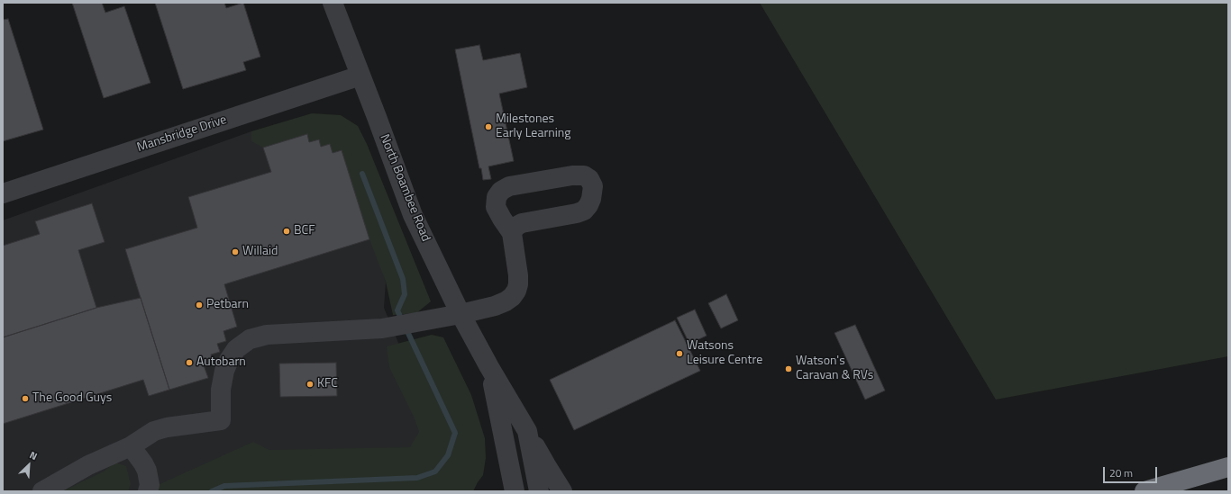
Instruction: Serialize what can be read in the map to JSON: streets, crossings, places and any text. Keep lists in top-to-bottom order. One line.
{"streets":{"street":["Mansbridge Drive","North Boambee Road"]},"crossings":[["Mansbridge Drive","North Boambee Road"]],"places":["Milestones Early Learning","BCF","Willaid","Petbarn","Watsons Leisure Centre","Autobarn","Watson's Caravan & RVs","KFC","The Good Guys"],"scale_bar":"20 m","north":"top right"}
